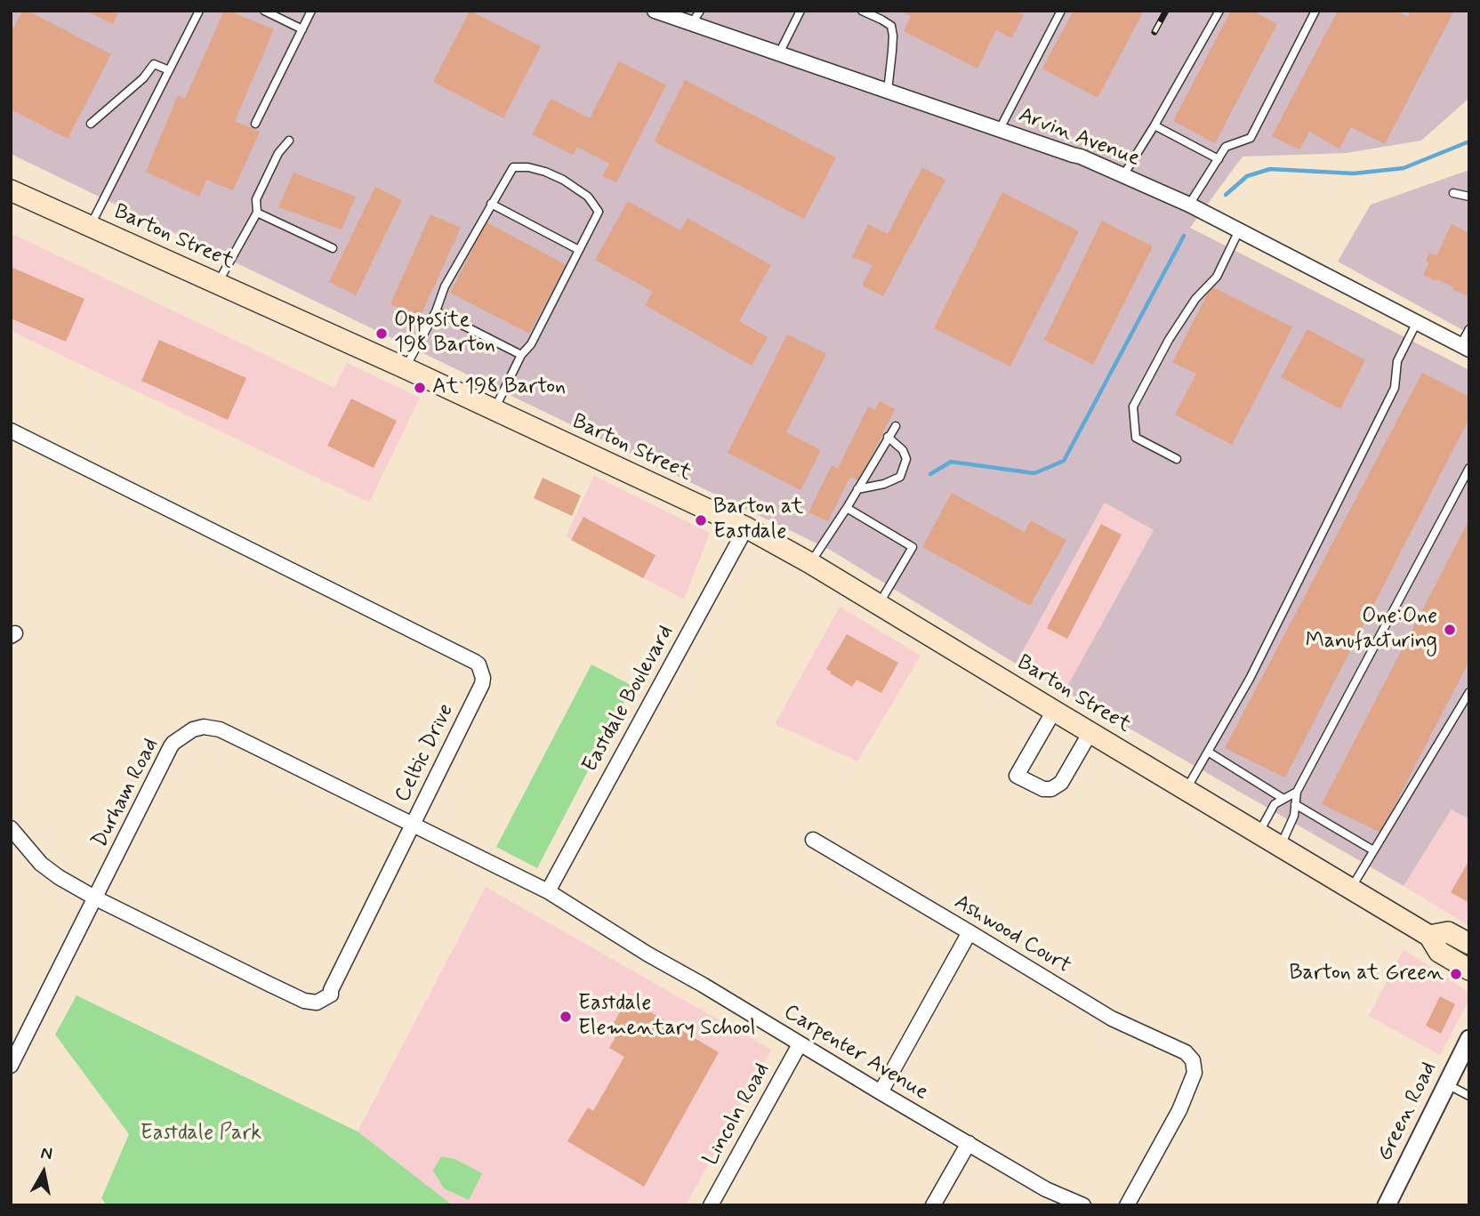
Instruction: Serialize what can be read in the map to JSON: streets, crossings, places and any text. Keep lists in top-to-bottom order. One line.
{"streets":{"main road":["Barton Street"],"street":["Arvin Avenue","Eastdale Boulevard","Celtic Drive","Durham Road","Ashwood Court","Carpenter Avenue","Green Road","Lincoln Road"]},"crossings":[["Barton Street","Eastdale Boulevard"],["Eastdale Boulevard","Carpenter Avenue"],["Celtic Drive","Durham Road"],["Celtic Drive","Carpenter Avenue"],["Durham Road","Carpenter Avenue"],["Carpenter Avenue","Lincoln Road"]],"parks":["Eastdale Park"],"places":["Opposite 198 Barton","At 198 Barton","Barton at Eastdale","One:One Manufacturing","Barton at Green","Eastdale Elementary School"],"north":"top"}
